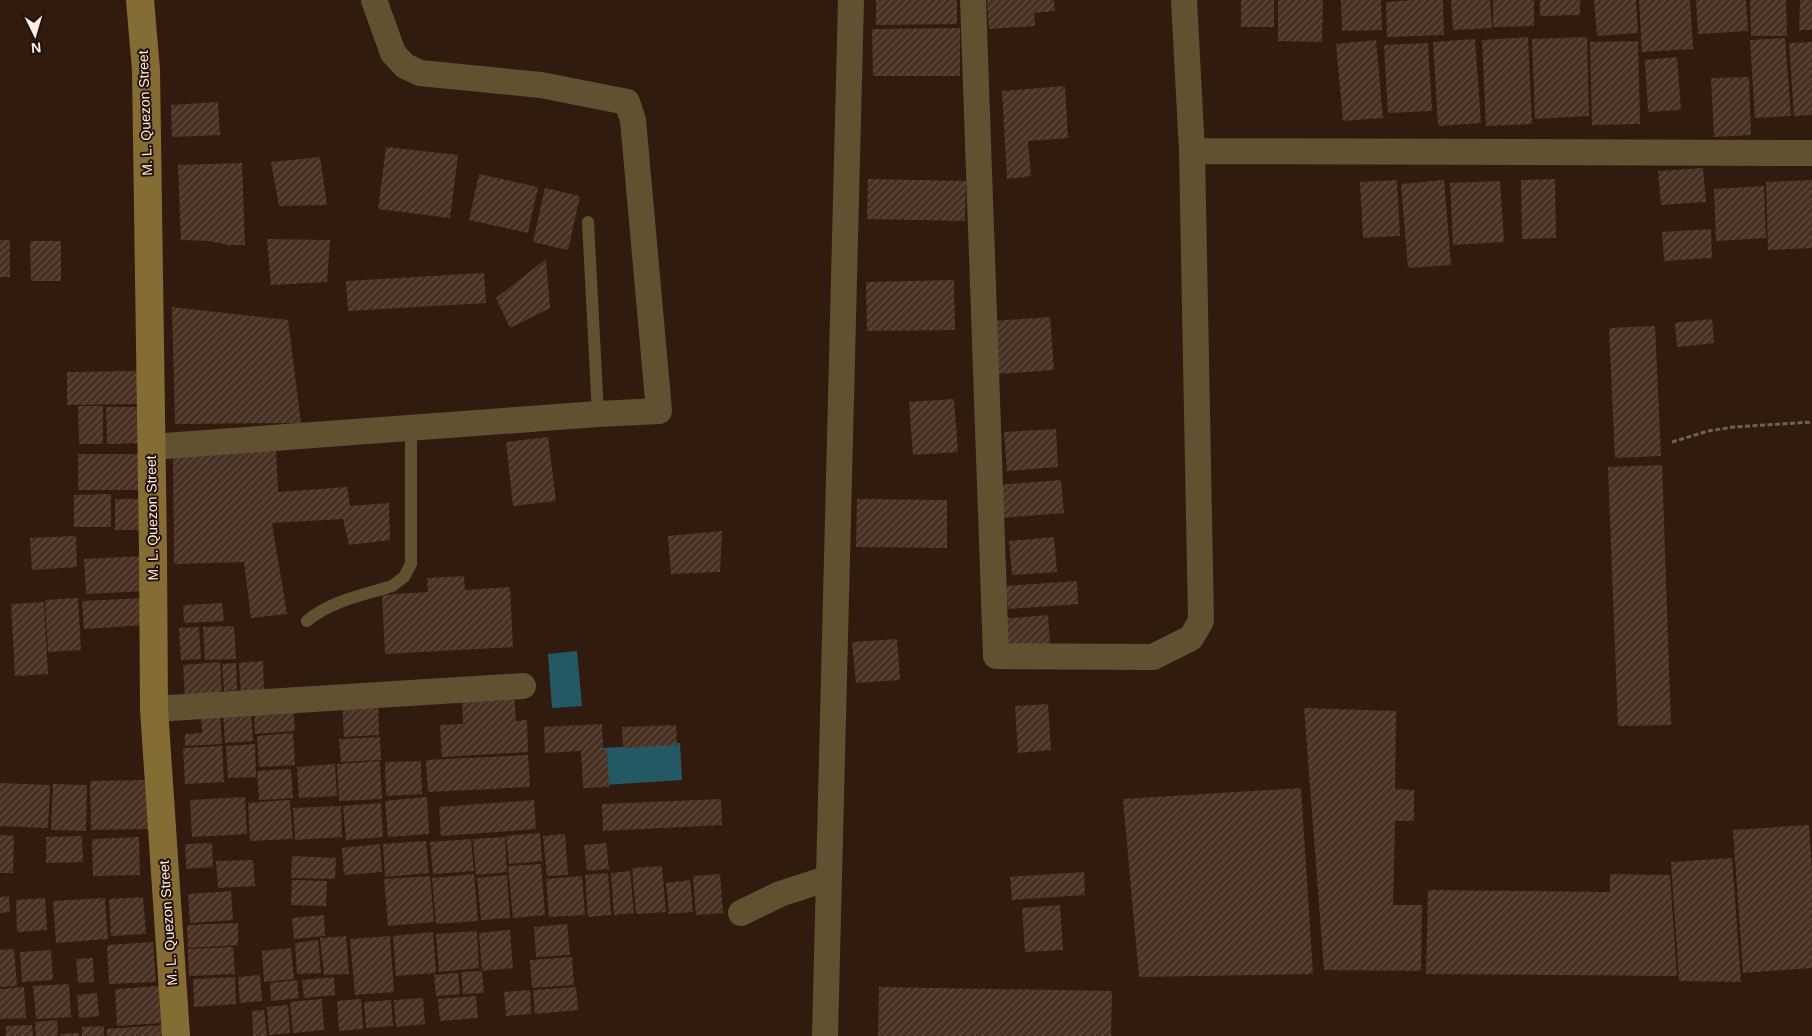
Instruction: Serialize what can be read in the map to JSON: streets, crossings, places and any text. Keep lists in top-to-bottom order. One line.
{"streets":{"main road":["M. L. Quezon Street"]},"north":"bottom"}
